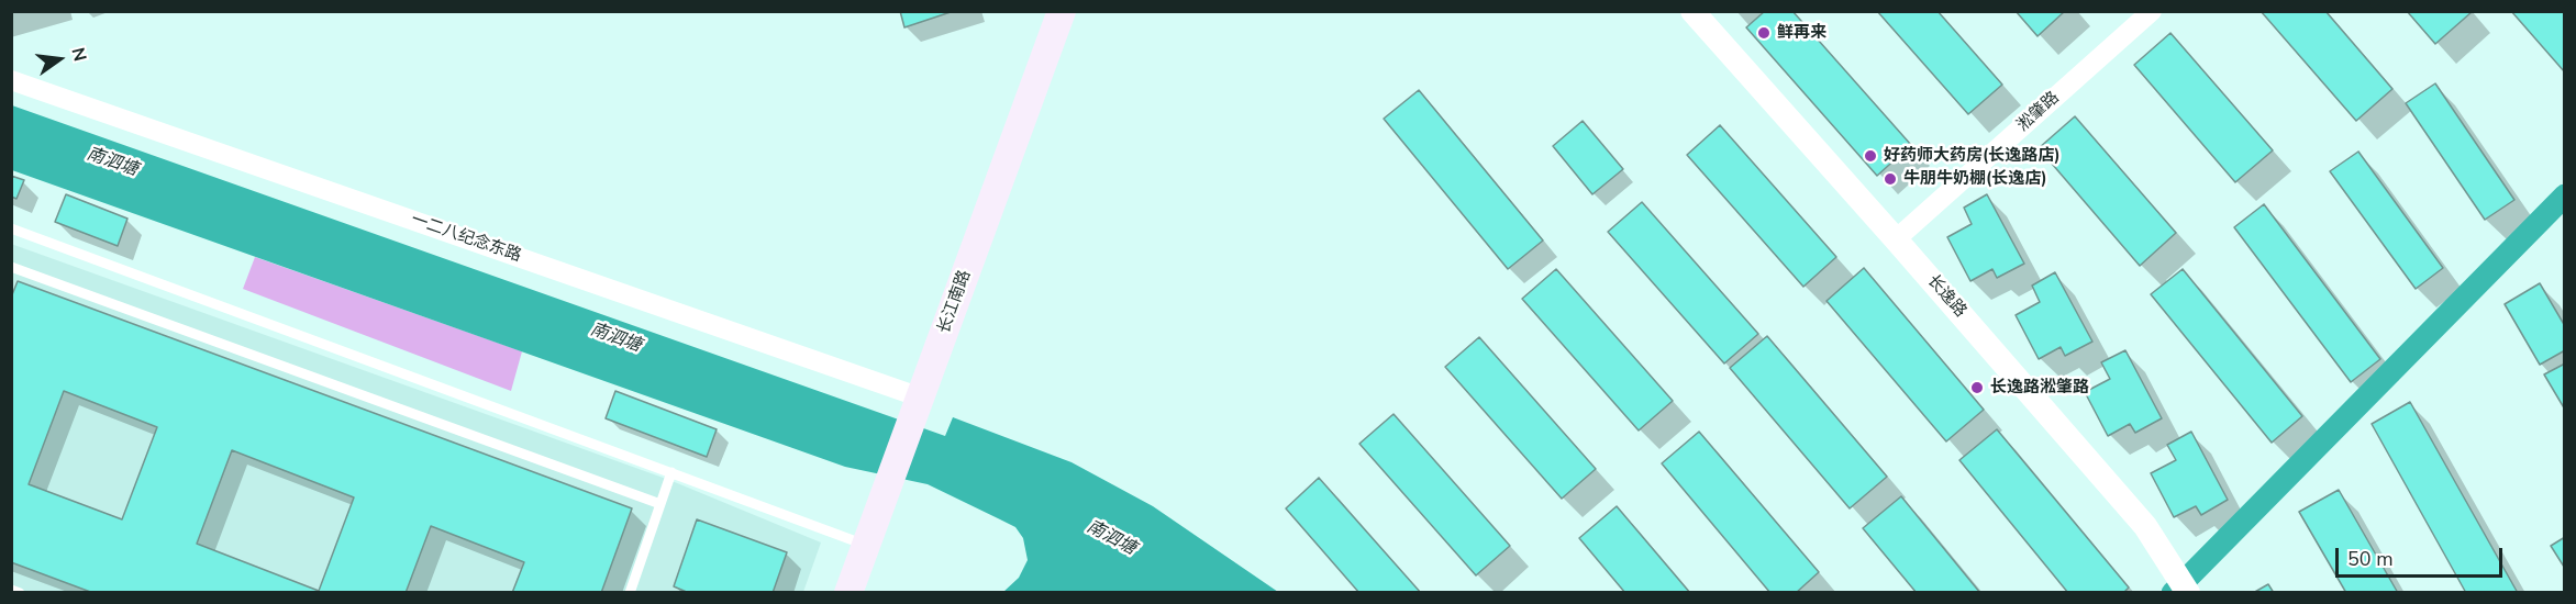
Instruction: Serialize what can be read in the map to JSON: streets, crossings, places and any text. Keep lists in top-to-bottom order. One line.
{"streets":{"main road":["长江南路"],"street":["淞肇路","一二八纪念东路","长逸路"]},"crossings":[["淞肇路","长逸路"],["一二八纪念东路","长江南路"]],"water":["南泗塘"],"places":["鲜再来","好药师大药房(长逸路店)","牛朋牛奶棚(长逸店)","长逸路淞肇路"],"scale_bar":"50 m","north":"right"}
